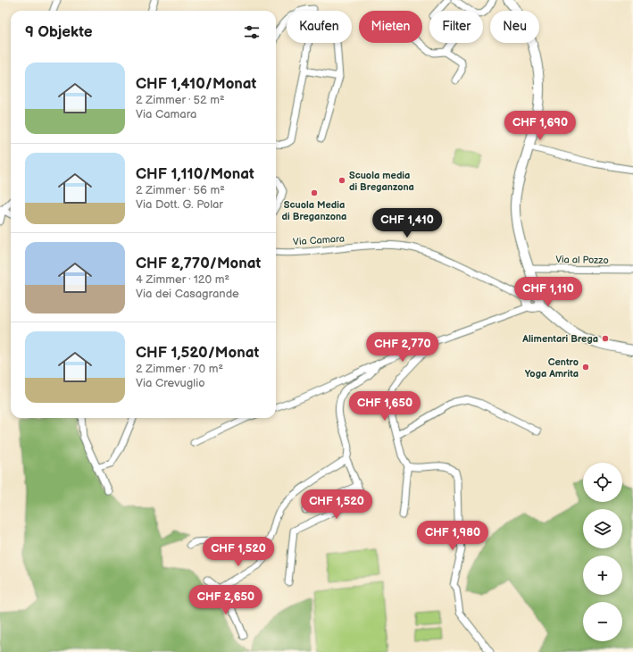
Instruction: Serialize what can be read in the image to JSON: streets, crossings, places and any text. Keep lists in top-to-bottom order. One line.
{"streets":{"street":["Via Camara","Via al Pozzo"]},"places":["Scuola media di Breganzona","Scuola Media di Breganzona","Alimentari Brega","Centro Yoga Amrita"],"page":{"chip":["Kaufen","Mieten","Filter","Neu"],"heading":"9 Objekte","list":[{"name":"CHF 1,410/Monat","note":"2 Zimmer · 52 m² · Via Camara"},{"name":"CHF 1,110/Monat","note":"2 Zimmer · 56 m² · Via Dott. G. Polar"},{"name":"CHF 2,770/Monat","note":"4 Zimmer · 120 m² · Via dei Casagrande"},{"name":"CHF 1,520/Monat","note":"2 Zimmer · 70 m² · Via Crevuglio"}],"price":["CHF 1,690","CHF 1,410","CHF 1,110","CHF 2,770","CHF 1,650","CHF 1,520","CHF 1,980","CHF 1,520","CHF 2,650"],"map_buttons":["+","−"]}}
